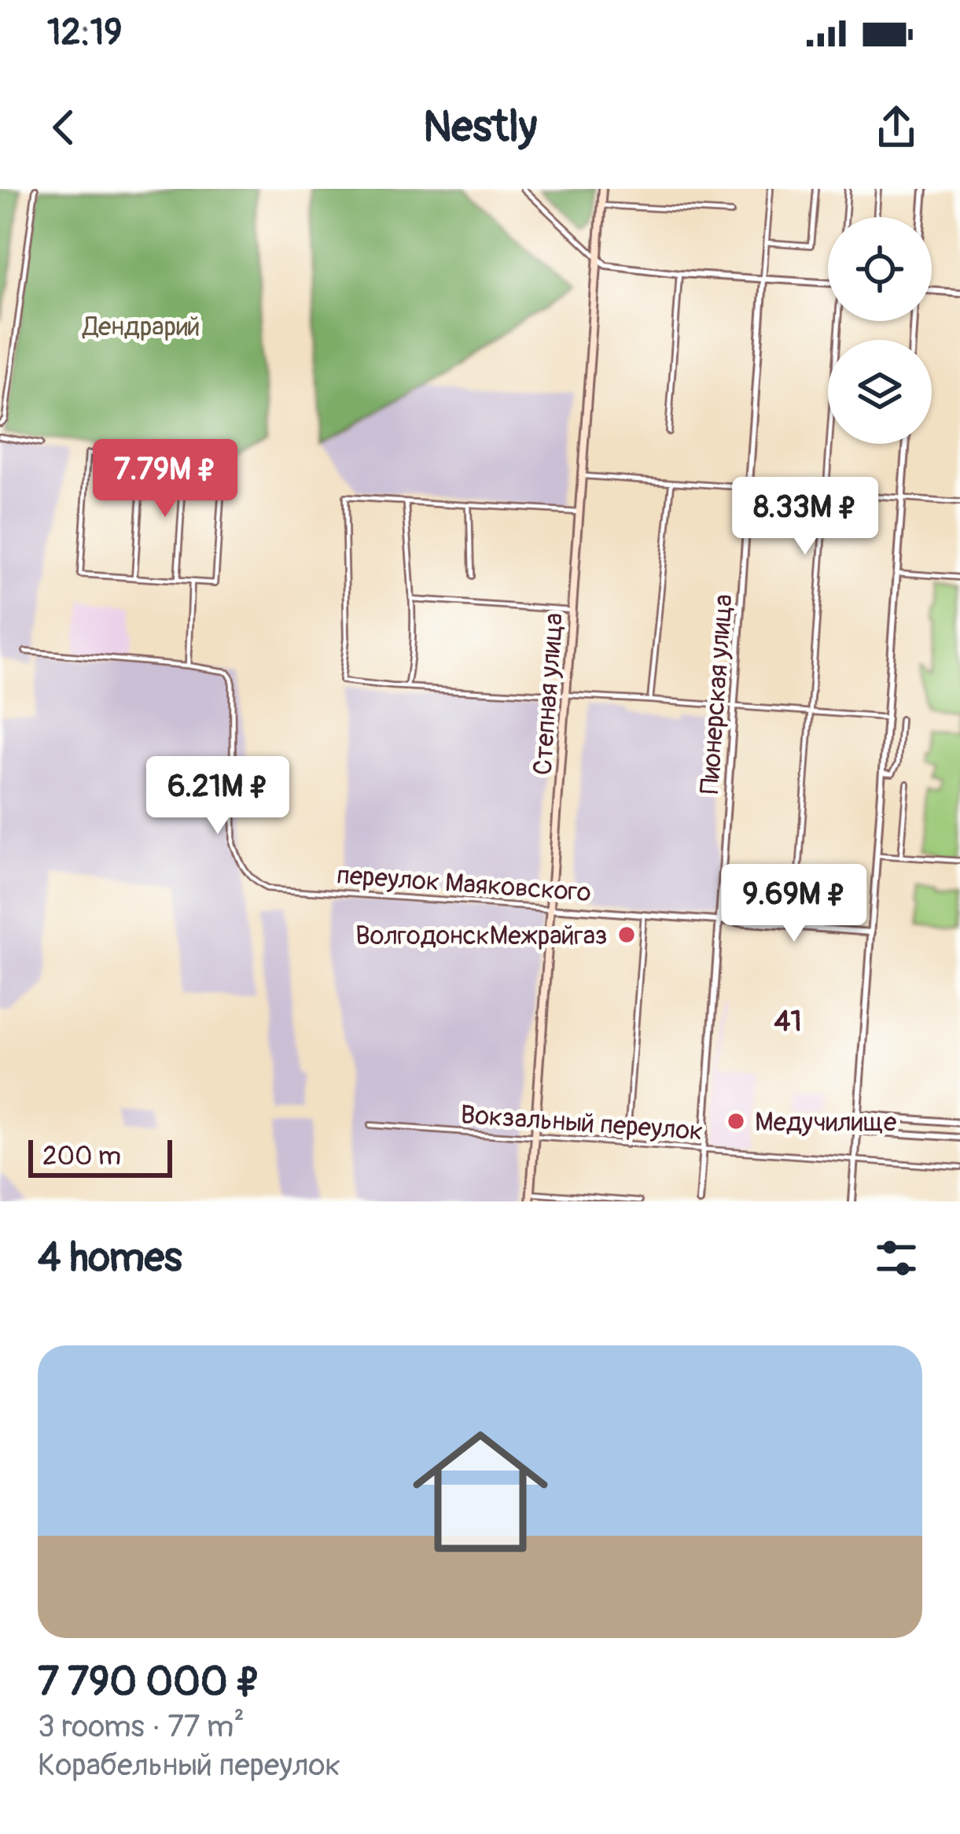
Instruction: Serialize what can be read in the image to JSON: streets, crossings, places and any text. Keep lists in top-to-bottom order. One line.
{"streets":{"main road":["Степная улица"],"street":["Пионерская улица","переулок Маяковского","Вокзальный переулок"]},"crossings":[["Степная улица","переулок Маяковского"],["Степная улица","Вокзальный переулок"],["Пионерская улица","переулок Маяковского"],["Пионерская улица","Вокзальный переулок"]],"districts":["41"],"parks":["Дендрарий"],"places":["ВолгодонскМежрайгаз","Медучилище"],"scale_bar":"200 m","page":{"status":"12:19","header":"Nestly","price":["7.79M ₽","8.33M ₽","6.21M ₽","9.69M ₽"],"scale":"200 m","heading":"4 homes","list":[{"name":"7 790 000 ₽","note":"3 rooms · 77 m² · Корабельный переулок"}]}}
